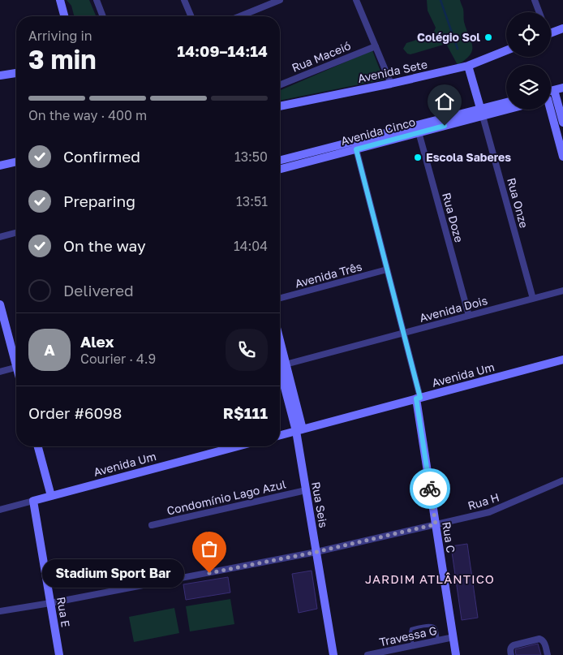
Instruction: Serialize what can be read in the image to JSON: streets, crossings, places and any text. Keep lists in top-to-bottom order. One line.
{"streets":{"street":["Rua Maceió","Avenida Sete","Avenida Cinco","Rua Onze","Rua Doze","Avenida Três","Avenida Dois","Avenida Um","Condomínio Lago Azul","Rua H","Rua Seis","Rua C","Rua E","Travessa G"]},"crossings":[["Avenida Sete","Rua Onze"],["Rua Onze","Avenida Dois"],["Rua Doze","Avenida Dois"],["Avenida Um","Rua Seis"],["Avenida Um","Rua C"],["Avenida Um","Rua E"],["Condomínio Lago Azul","Rua Seis"],["Rua H","Rua Seis"],["Rua H","Rua C"],["Rua H","Rua E"],["Rua C","Travessa G"]],"districts":["JARDIM ATLÂNTICO"],"places":["Colégio Sol","Escola Saberes","Stadium Sport Bar"],"page":{"heading":["3 min","Arriving in","14:09–14:14"],"panel":["Alex","Courier · 4.9","Order #6098","R$111"],"bar":"On the way · 400 m","list":[["Confirmed","13:50"],["Preparing","13:51"],["On the way","14:04"],"Delivered"],"round":"A","bubble":"Stadium Sport Bar"}}
